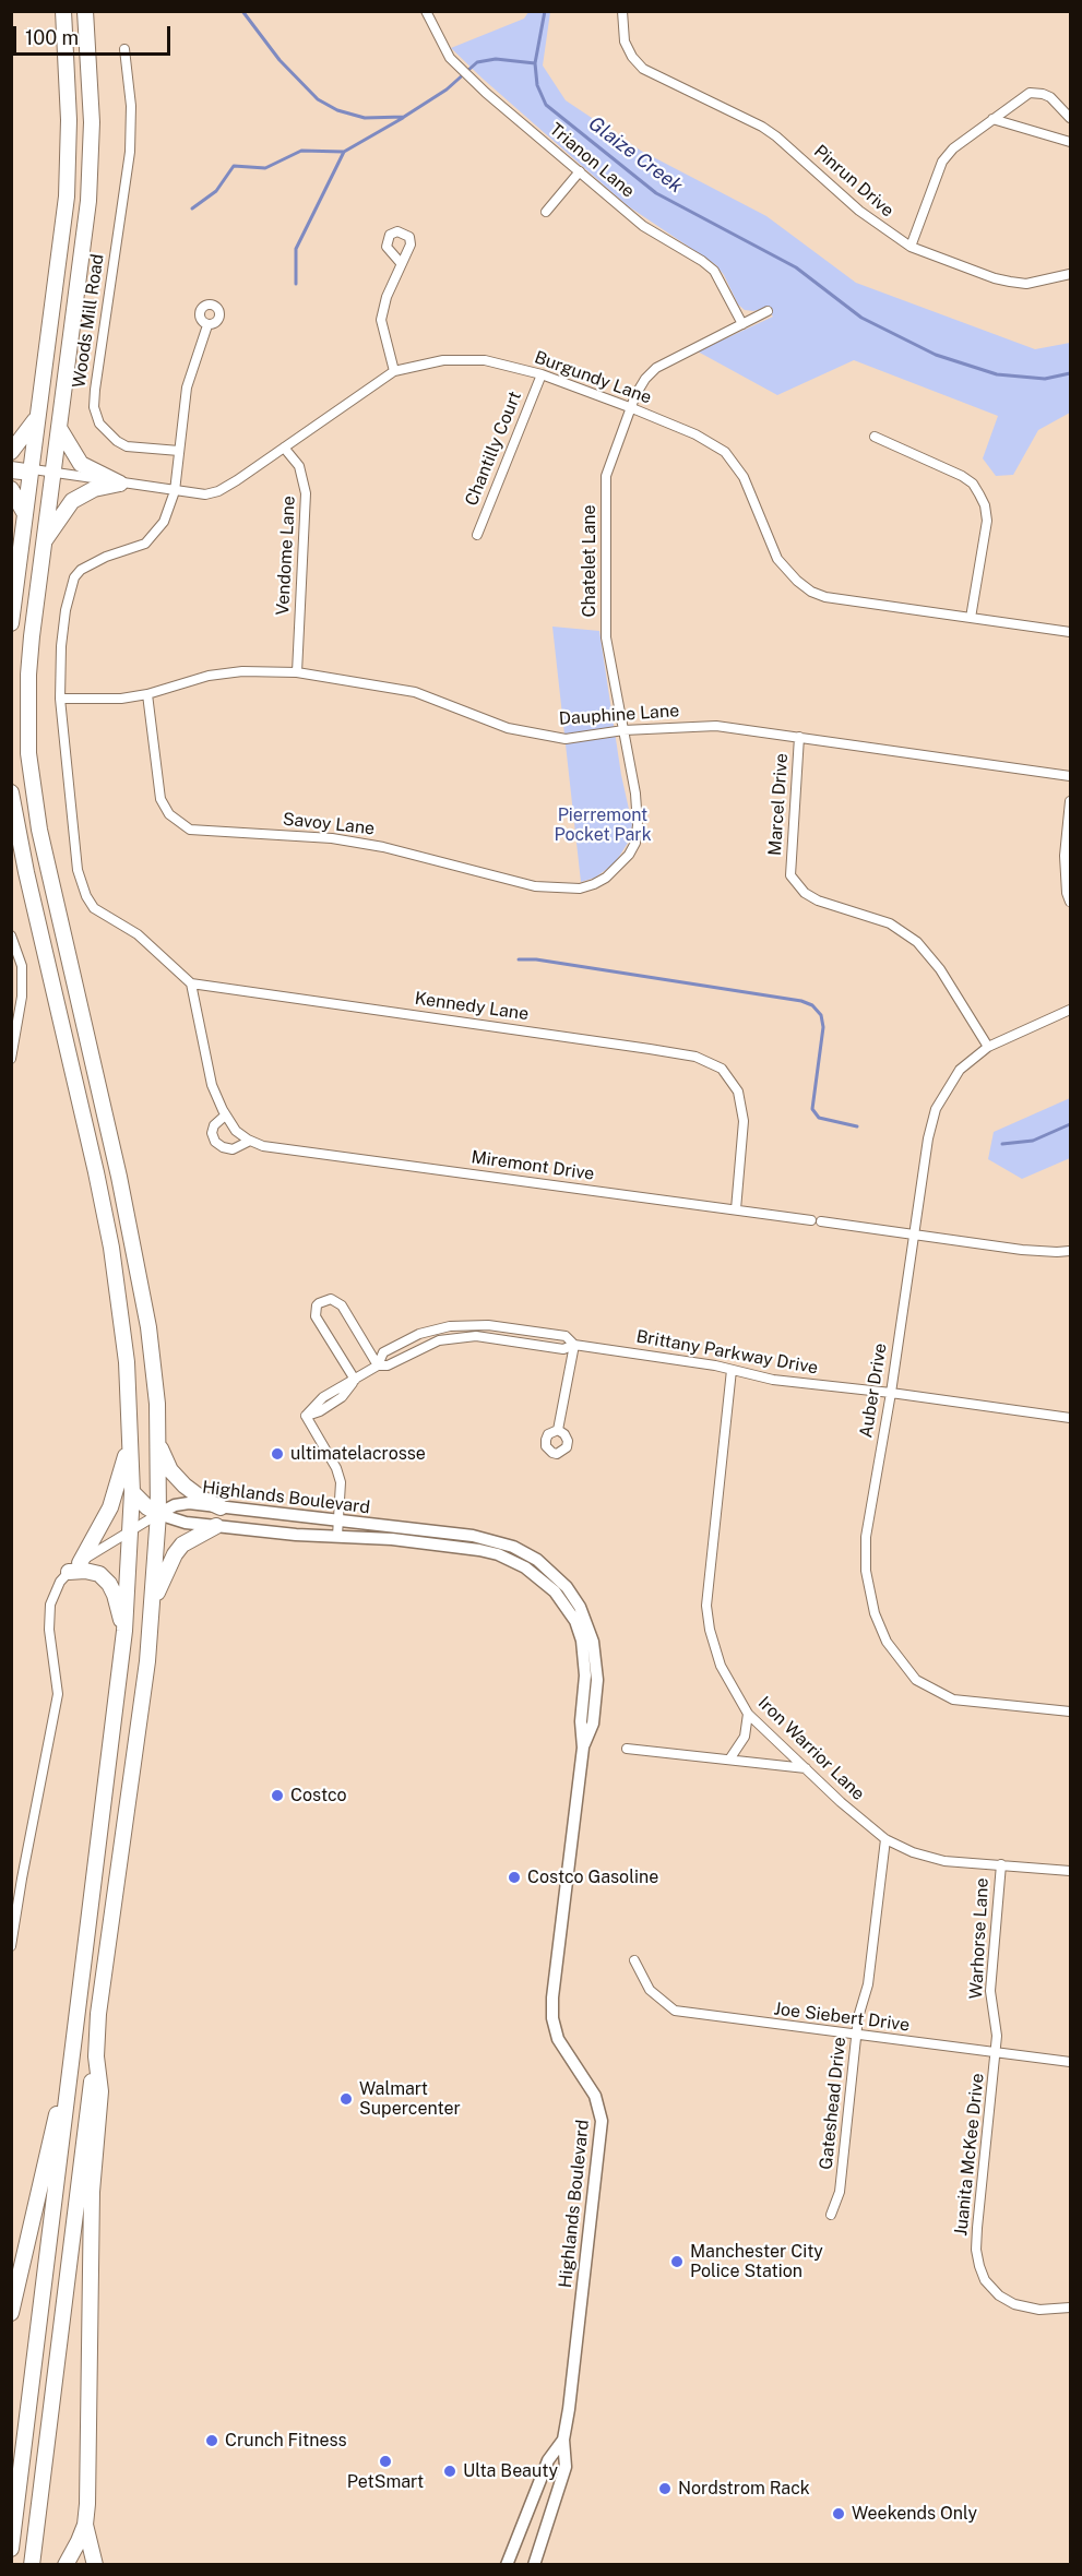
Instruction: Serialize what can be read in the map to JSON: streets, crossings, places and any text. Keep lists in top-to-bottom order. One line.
{"streets":{"street":["Trianon Lane","Pinrun Drive","Woods Mill Road","Burgundy Lane","Chantilly Court","Vendome Lane","Chatelet Lane","Dauphine Lane","Marcel Drive","Savoy Lane","Kennedy Lane","Miremont Drive","Brittany Parkway Drive","Auber Drive","Highlands Boulevard","Iron Warrior Lane","Warhorse Lane","Joe Siebert Drive","Gateshead Drive","Juanita McKee Drive"]},"crossings":[["Trianon Lane","Chatelet Lane"],["Burgundy Lane","Chantilly Court"],["Burgundy Lane","Vendome Lane"],["Burgundy Lane","Chatelet Lane"],["Vendome Lane","Dauphine Lane"],["Chatelet Lane","Dauphine Lane"],["Chatelet Lane","Savoy Lane"],["Dauphine Lane","Marcel Drive"],["Dauphine Lane","Savoy Lane"],["Marcel Drive","Auber Drive"],["Kennedy Lane","Miremont Drive"],["Miremont Drive","Auber Drive"],["Brittany Parkway Drive","Auber Drive"],["Brittany Parkway Drive","Highlands Boulevard"],["Brittany Parkway Drive","Iron Warrior Lane"],["Iron Warrior Lane","Warhorse Lane"],["Iron Warrior Lane","Gateshead Drive"],["Warhorse Lane","Joe Siebert Drive"],["Warhorse Lane","Juanita McKee Drive"],["Joe Siebert Drive","Gateshead Drive"],["Joe Siebert Drive","Juanita McKee Drive"]],"water":["Glaize Creek"],"parks":["Pierremont Pocket Park"],"places":["ultimatelacrosse","Costco","Costco Gasoline","Walmart Supercenter","Manchester City Police Station","Crunch Fitness","PetSmart","Ulta Beauty","Nordstrom Rack","Weekends Only"],"scale_bar":"100 m"}
